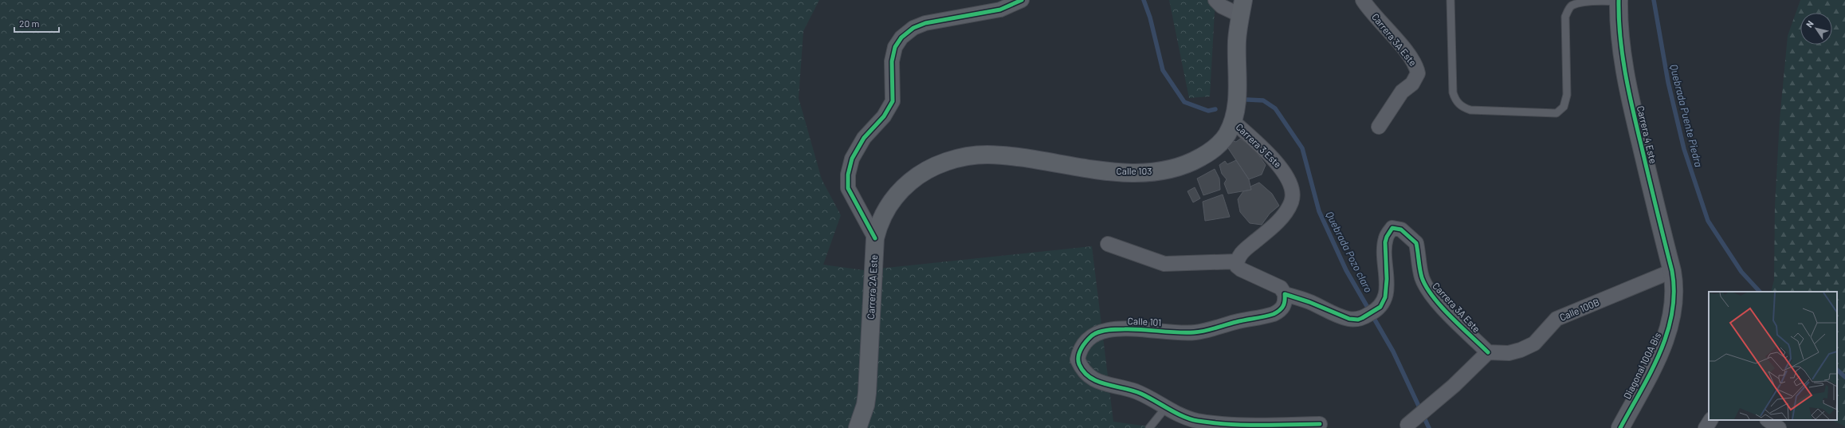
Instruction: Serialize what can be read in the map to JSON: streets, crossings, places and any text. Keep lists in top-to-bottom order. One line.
{"streets":{"main road":["Calle 103","Carrera 2A Este"],"street":["Carrera 3A Este","Carrera 4 Este","Carrera 3 Este","Calle 100B","Calle 101","Diagonal 100A Bis"]},"crossings":[["Carrera 3A Este","Calle 100B"],["Carrera 3A Este","Calle 101"],["Carrera 4 Este","Calle 100B"],["Carrera 4 Este","Diagonal 100A Bis"],["Carrera 3 Este","Calle 103"],["Calle 103","Carrera 2A Este"],["Calle 100B","Diagonal 100A Bis"]],"water":["Quebrada Puente Piedra","Quebrada Pozo claro"],"scale_bar":"20 m","north":"top left"}
